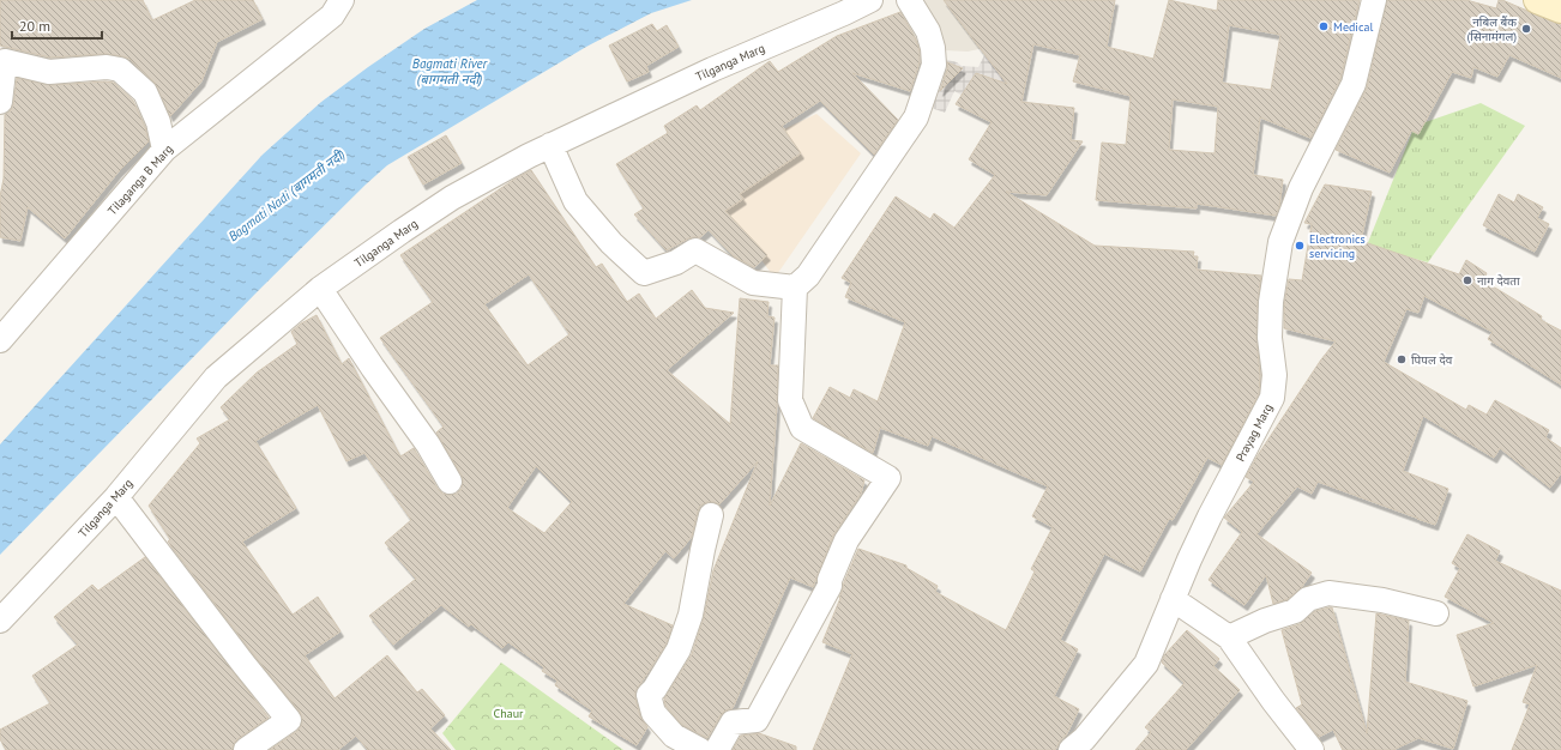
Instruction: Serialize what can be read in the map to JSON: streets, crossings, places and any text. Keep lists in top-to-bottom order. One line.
{"streets":{"street":["Tilganga Marg","Tilaganga B Marg","Prayag Marg"]},"water":["Bagmati River (बागमती नदी)","Bagmati Nadi (बागमती नदी)"],"parks":["Chaur"],"places":["Medical","नबिल बैंक (सिनामंगल)","Electronics servicing","नाग देवता","पिपल देव"],"scale_bar":"20 m"}
